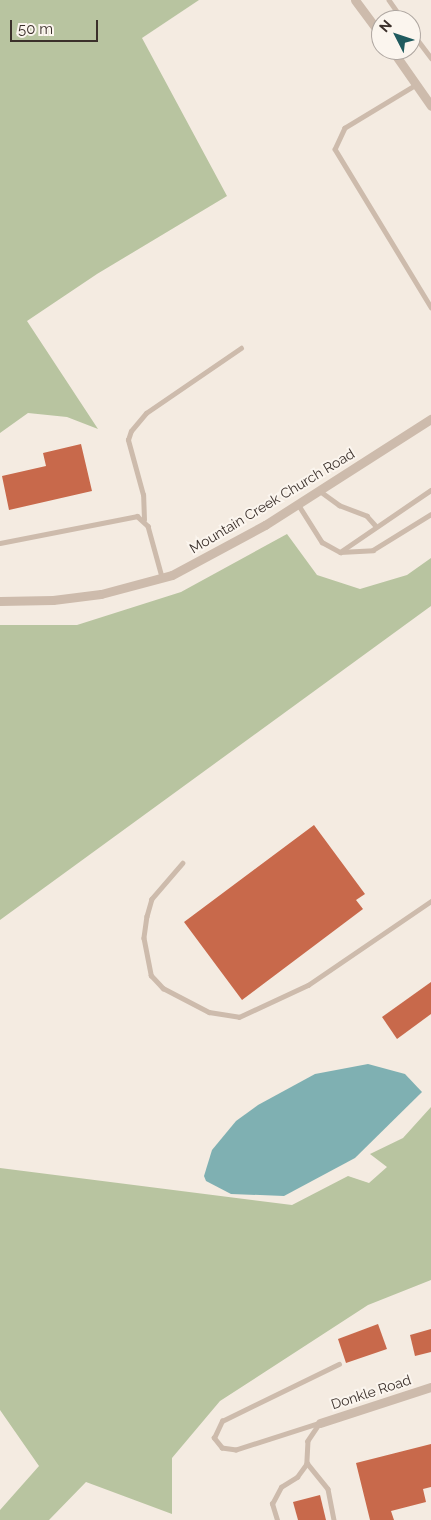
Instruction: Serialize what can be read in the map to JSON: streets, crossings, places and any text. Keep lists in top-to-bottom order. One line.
{"streets":{"street":["Mountain Creek Church Road","Donkle Road"]},"scale_bar":"50 m","north":"top left"}
